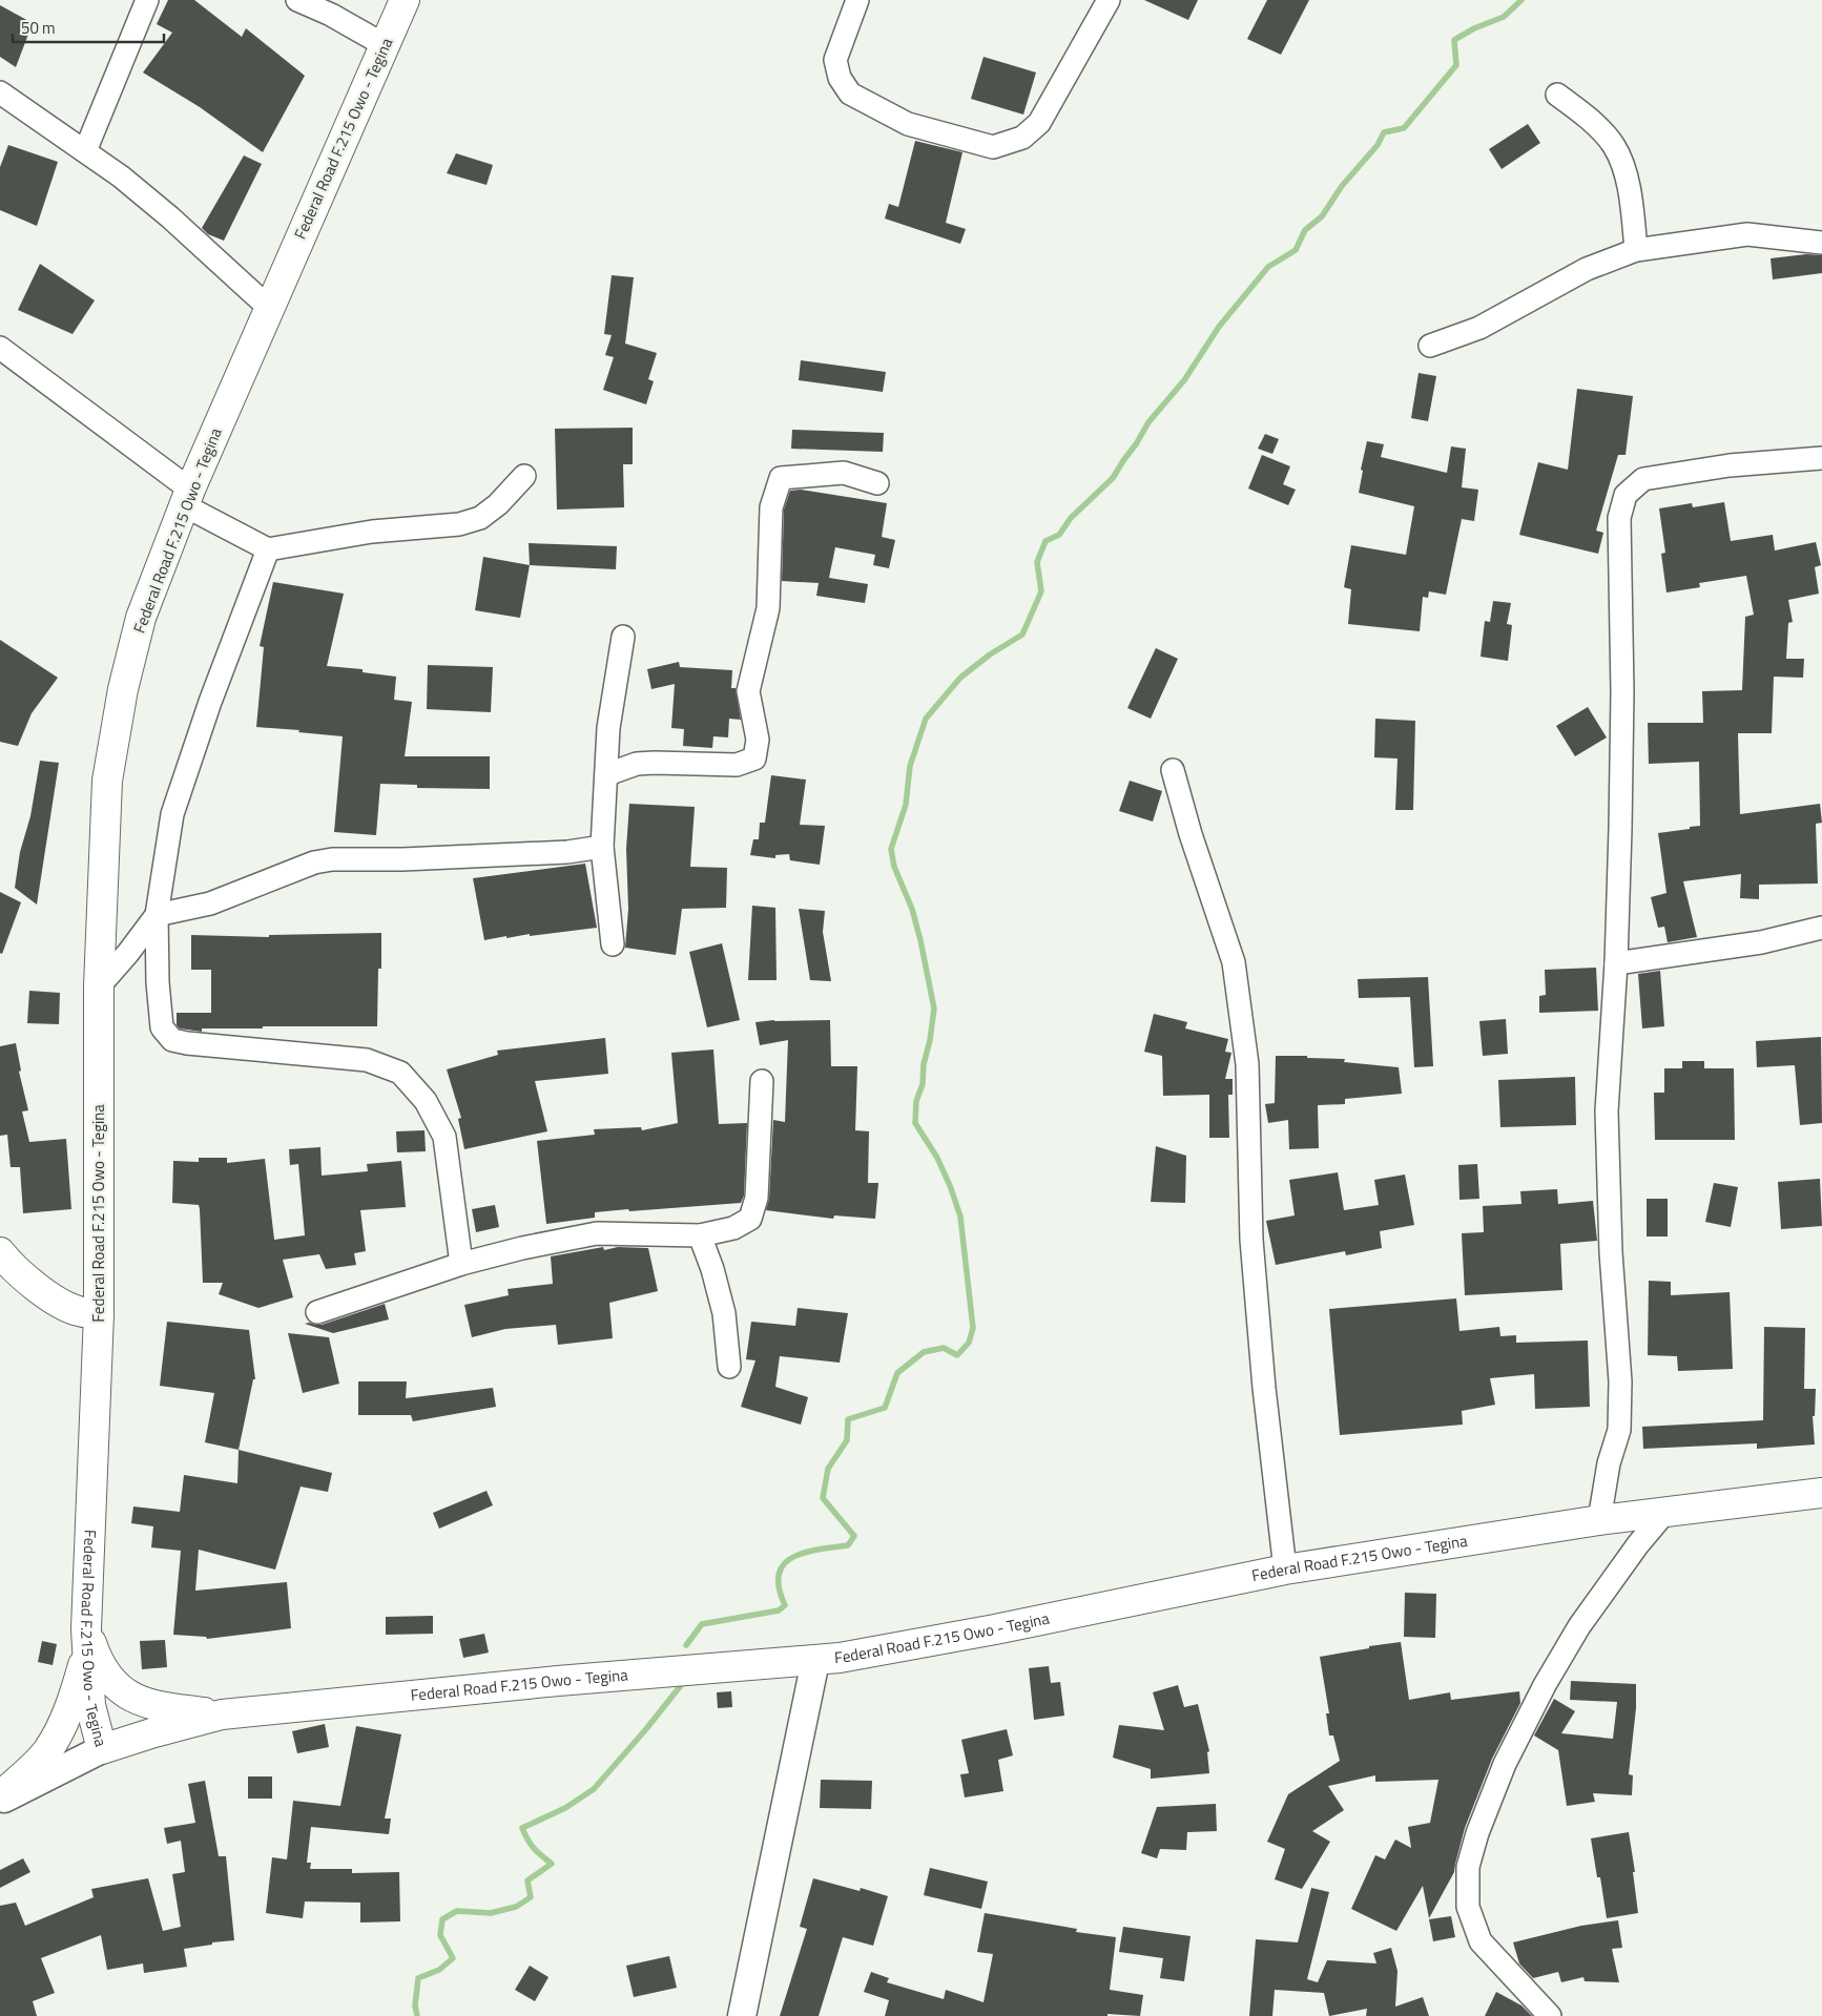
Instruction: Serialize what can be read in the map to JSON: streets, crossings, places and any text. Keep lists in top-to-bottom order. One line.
{"streets":{"main road":["Federal Road F.215 Owo - Tegina"]},"scale_bar":"50 m"}
